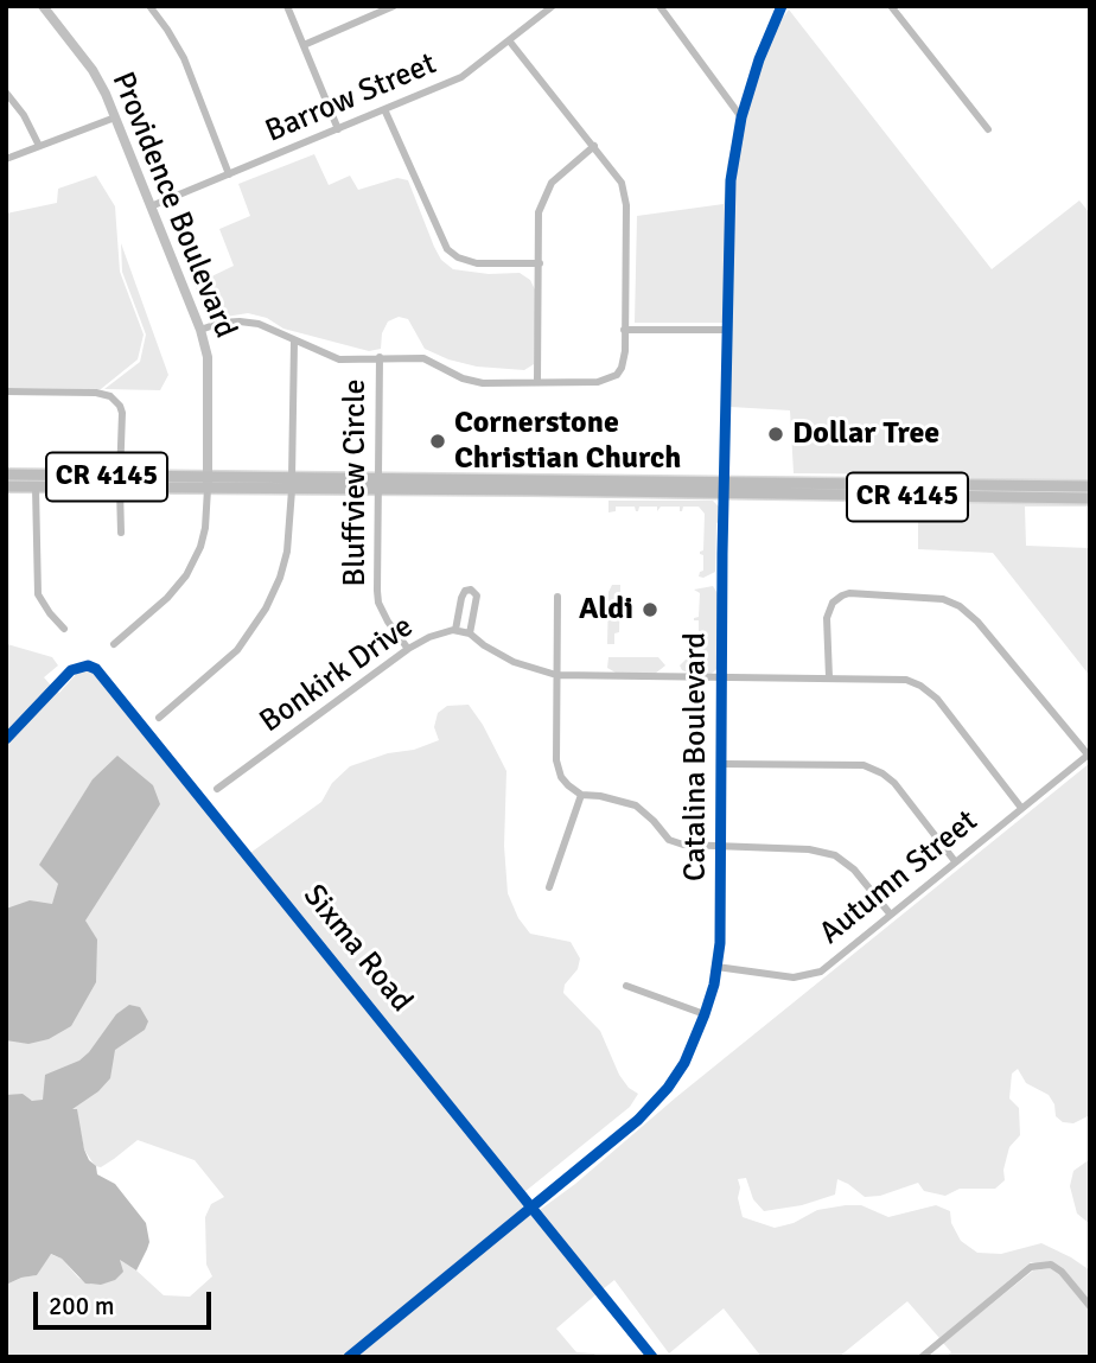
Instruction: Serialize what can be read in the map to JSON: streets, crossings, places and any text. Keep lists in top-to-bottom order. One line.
{"streets":{"main road":["Providence Boulevard","CR 4145"],"street":["Barrow Street","Bluffview Circle","Bonkirk Drive","Catalina Boulevard","Autumn Street","Sixma Road"]},"crossings":[["Barrow Street","Providence Boulevard"],["Providence Boulevard","CR 4145"],["CR 4145","Bluffview Circle"],["CR 4145","Catalina Boulevard"],["Bluffview Circle","Bonkirk Drive"],["Bonkirk Drive","Catalina Boulevard"],["Bonkirk Drive","Autumn Street"],["Catalina Boulevard","Autumn Street"],["Catalina Boulevard","Sixma Road"]],"places":["Dollar Tree","Cornerstone Christian Church","Aldi"],"scale_bar":"200 m"}
